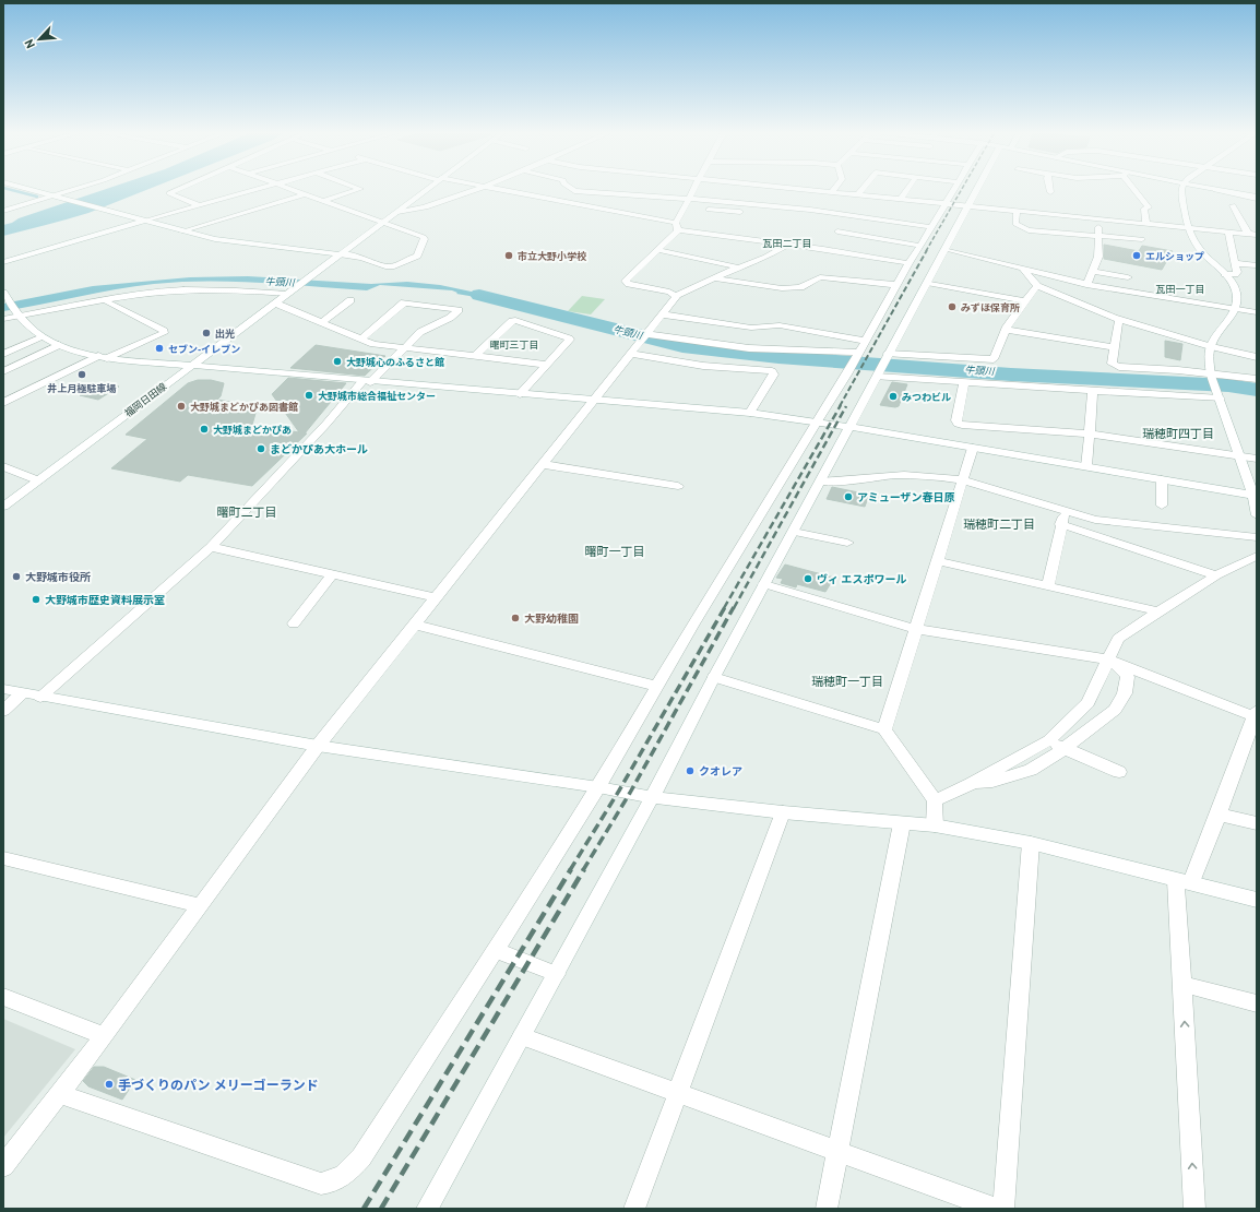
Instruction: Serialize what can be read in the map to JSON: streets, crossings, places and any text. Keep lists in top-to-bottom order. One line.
{"streets":{"street":["福岡日田線"]},"districts":["瓦田二丁目","瓦田一丁目","曙町三丁目","瑞穂町四丁目","曙町二丁目","瑞穂町二丁目","曙町一丁目","瑞穂町一丁目"],"water":["牛頸川"],"places":["市立大野小学校","エルショップ","みずほ保育所","出光","セブン-イレブン","大野城心のふるさと館","井上月極駐車場","大野城市総合福祉センター","みつわビル","大野城まどかぴあ図書館","大野城まどかぴあ","まどかぴあ大ホール","アミューザン春日原","大野城市役所","ヴィ エスポワール","大野城市歴史資料展示室","大野幼稚園","クオレア","手づくりのパン メリーゴーランド"],"north":"bottom left"}
